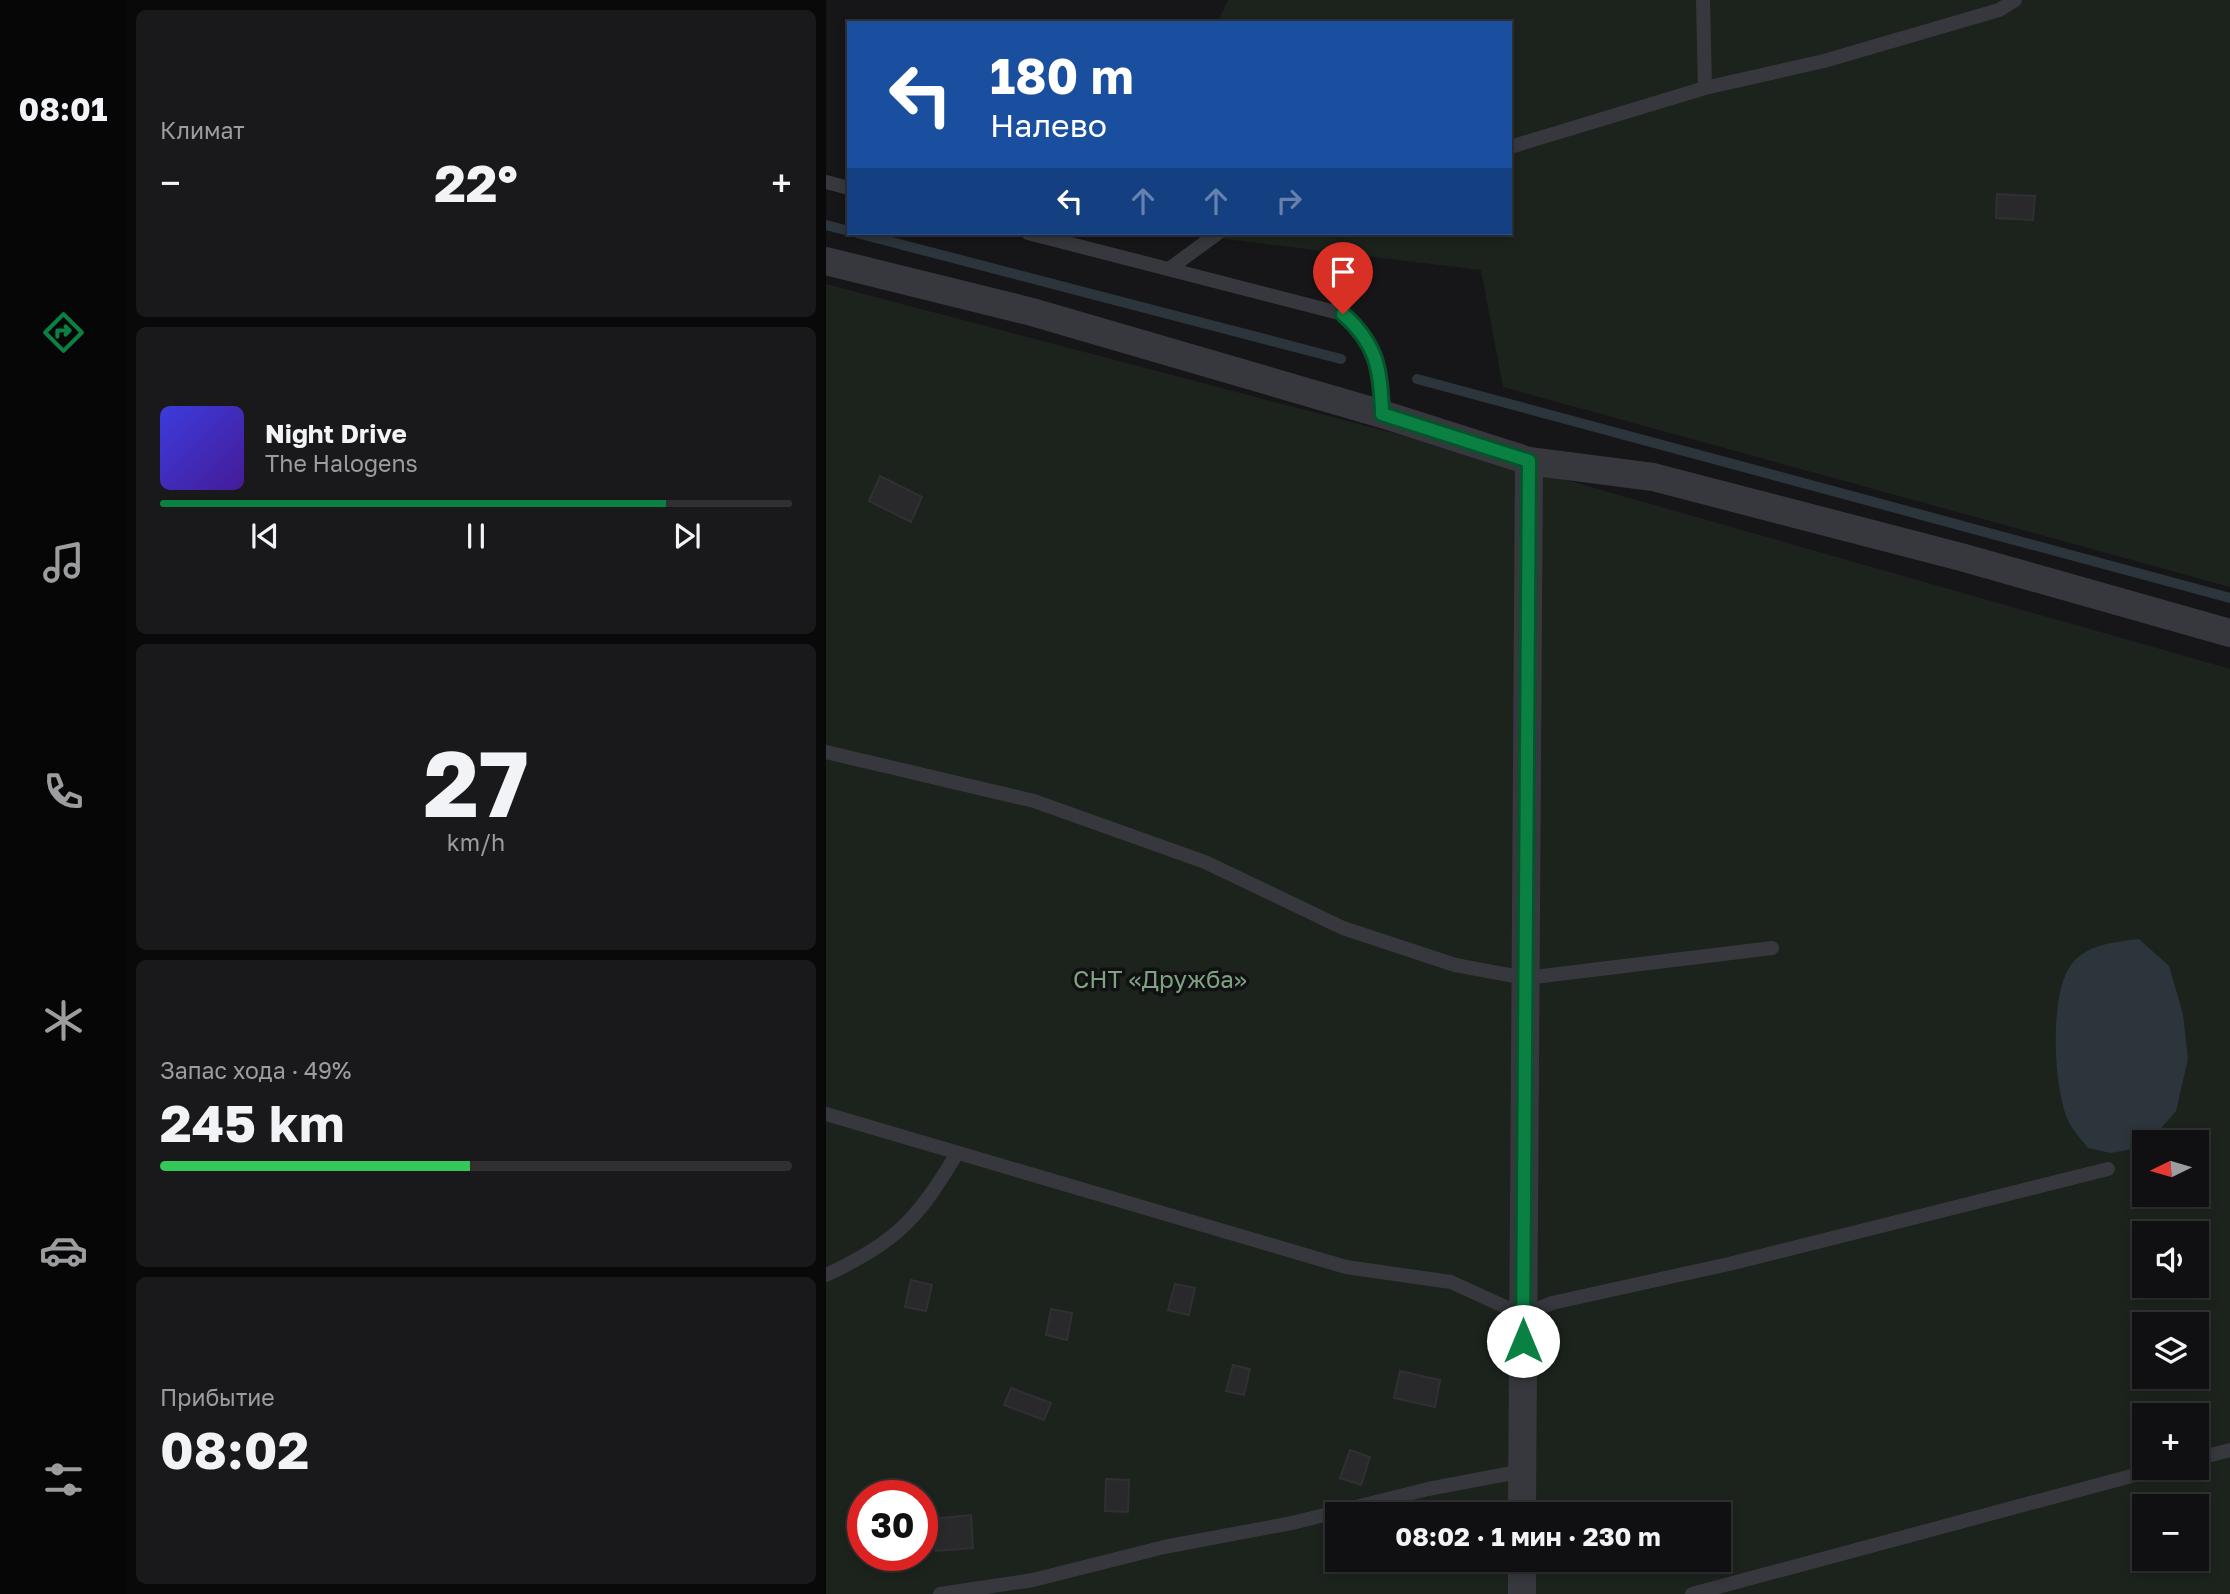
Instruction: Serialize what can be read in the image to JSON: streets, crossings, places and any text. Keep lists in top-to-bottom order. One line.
{"parks":["СНТ «Дружба»"],"north":"left","page":{"tabs":"08:01","tile":["Климат",["27","km/h"],["Запас хода · 49%","245 km"],["Прибытие","08:02"]],"turn":["180 m","Налево"],"heat":["−","22°","+"],"song":["Night Drive","The Halogens"],"map_buttons":["+","−"],"limit":"30","trip":"08:02 · 1 мин · 230 m"}}
